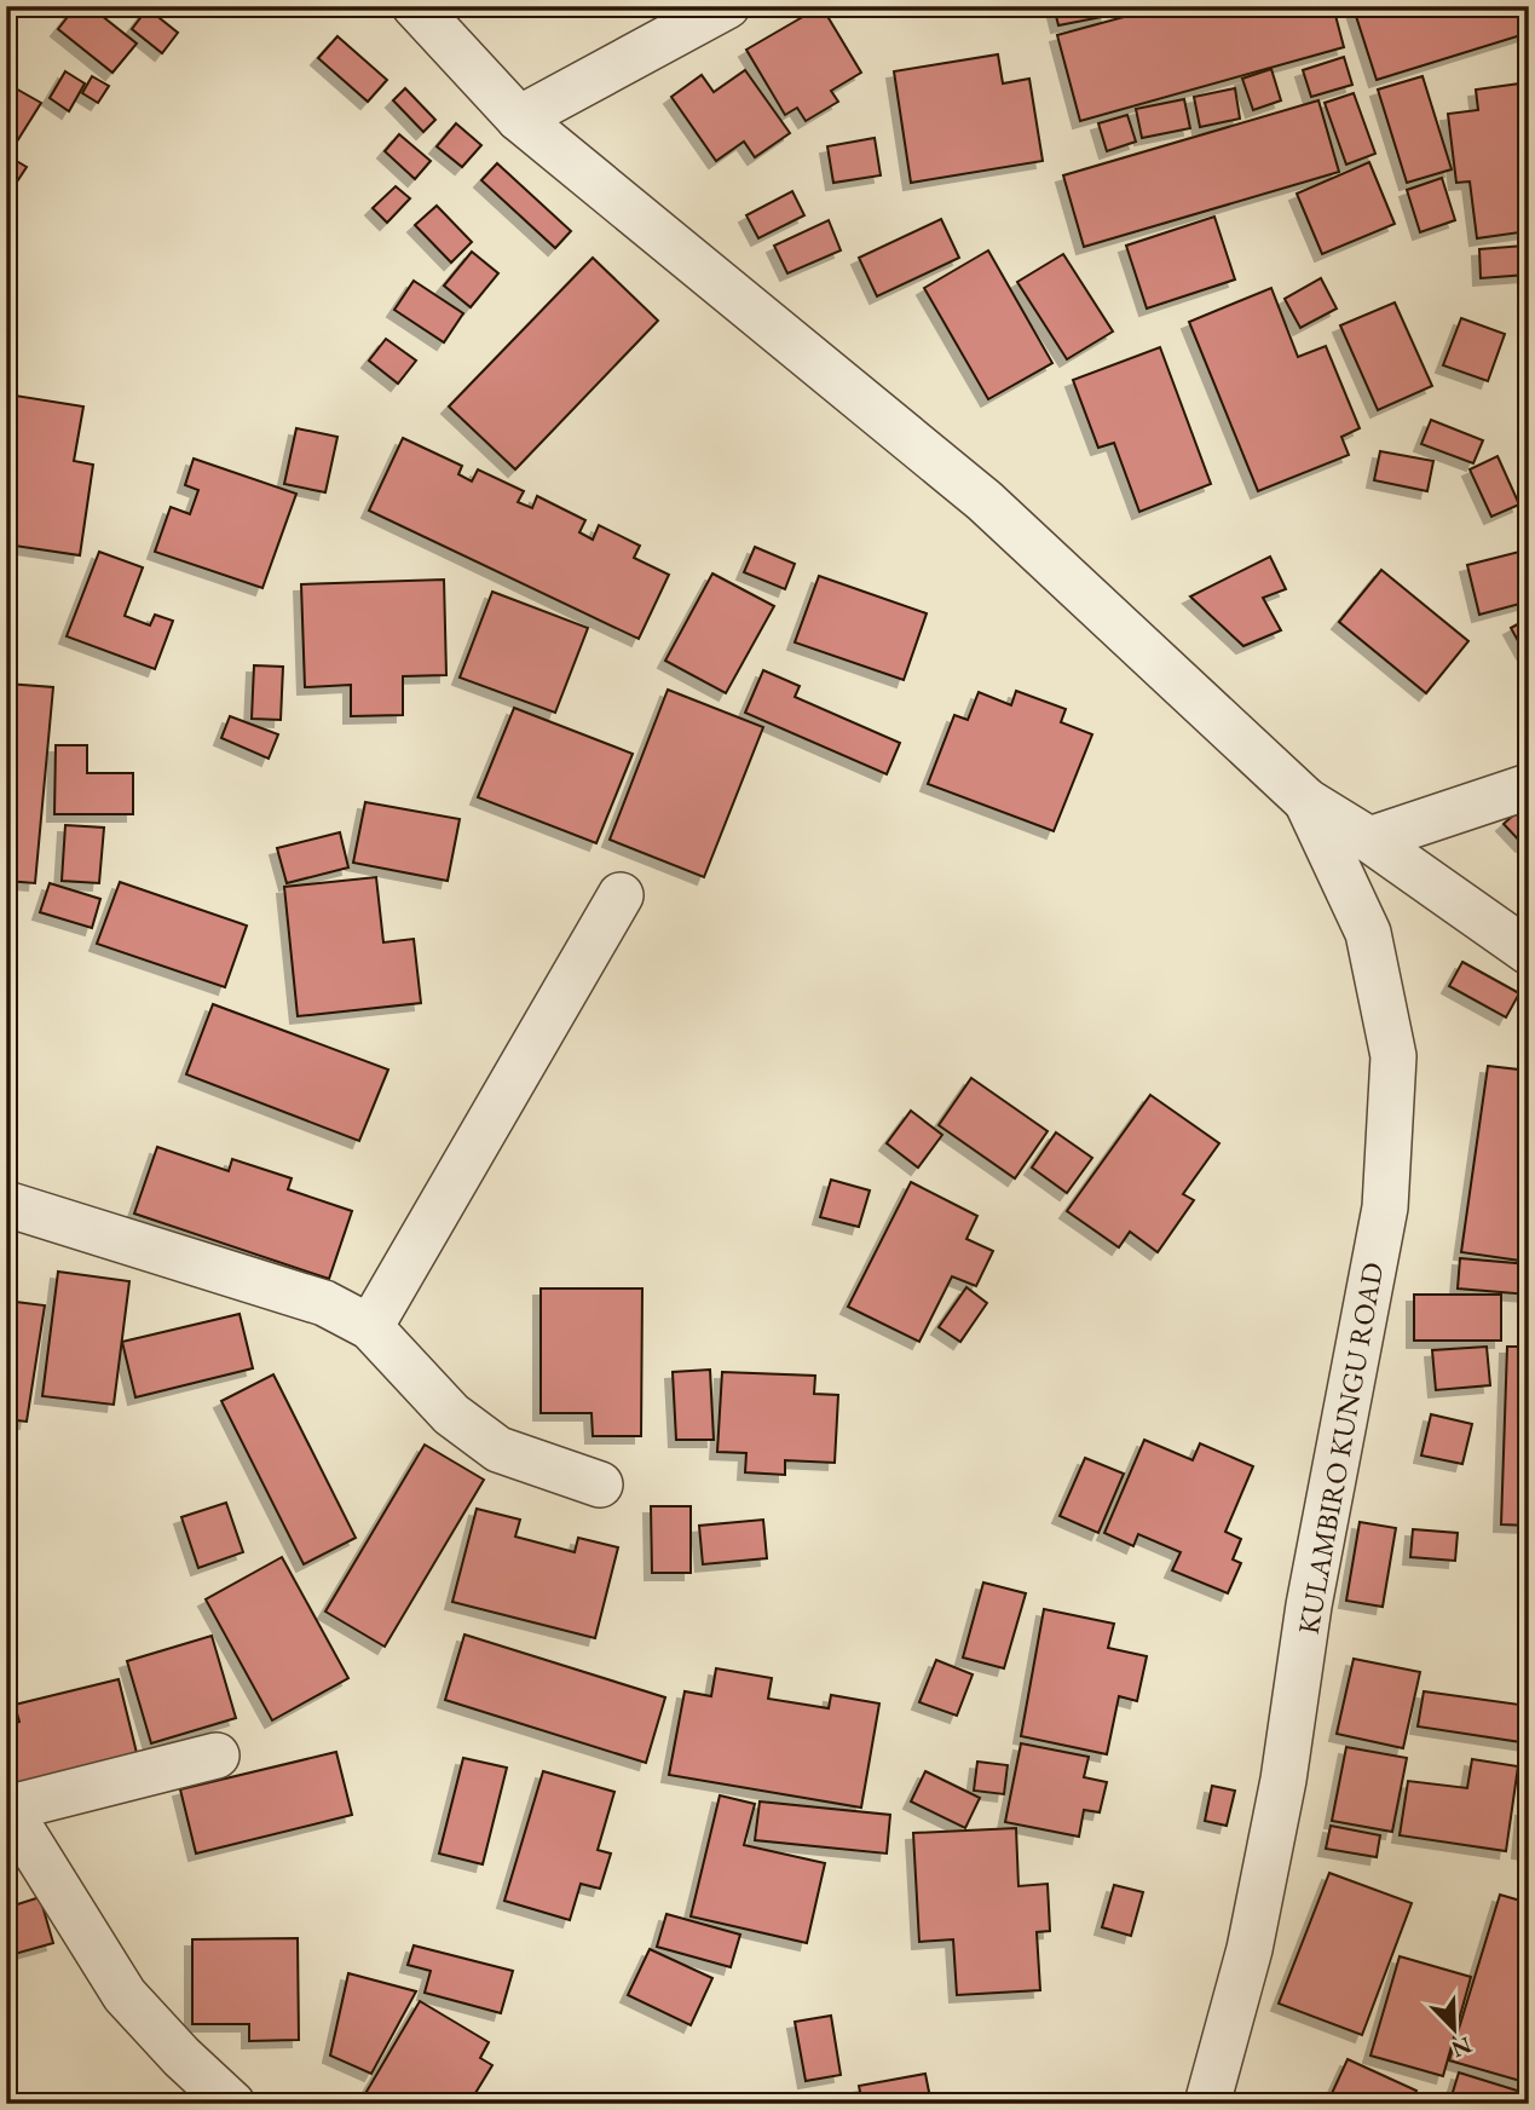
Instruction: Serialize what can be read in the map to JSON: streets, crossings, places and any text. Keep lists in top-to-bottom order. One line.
{"streets":{"street":["KULAMBIRO KUNGU ROAD"]},"north":"bottom right"}
